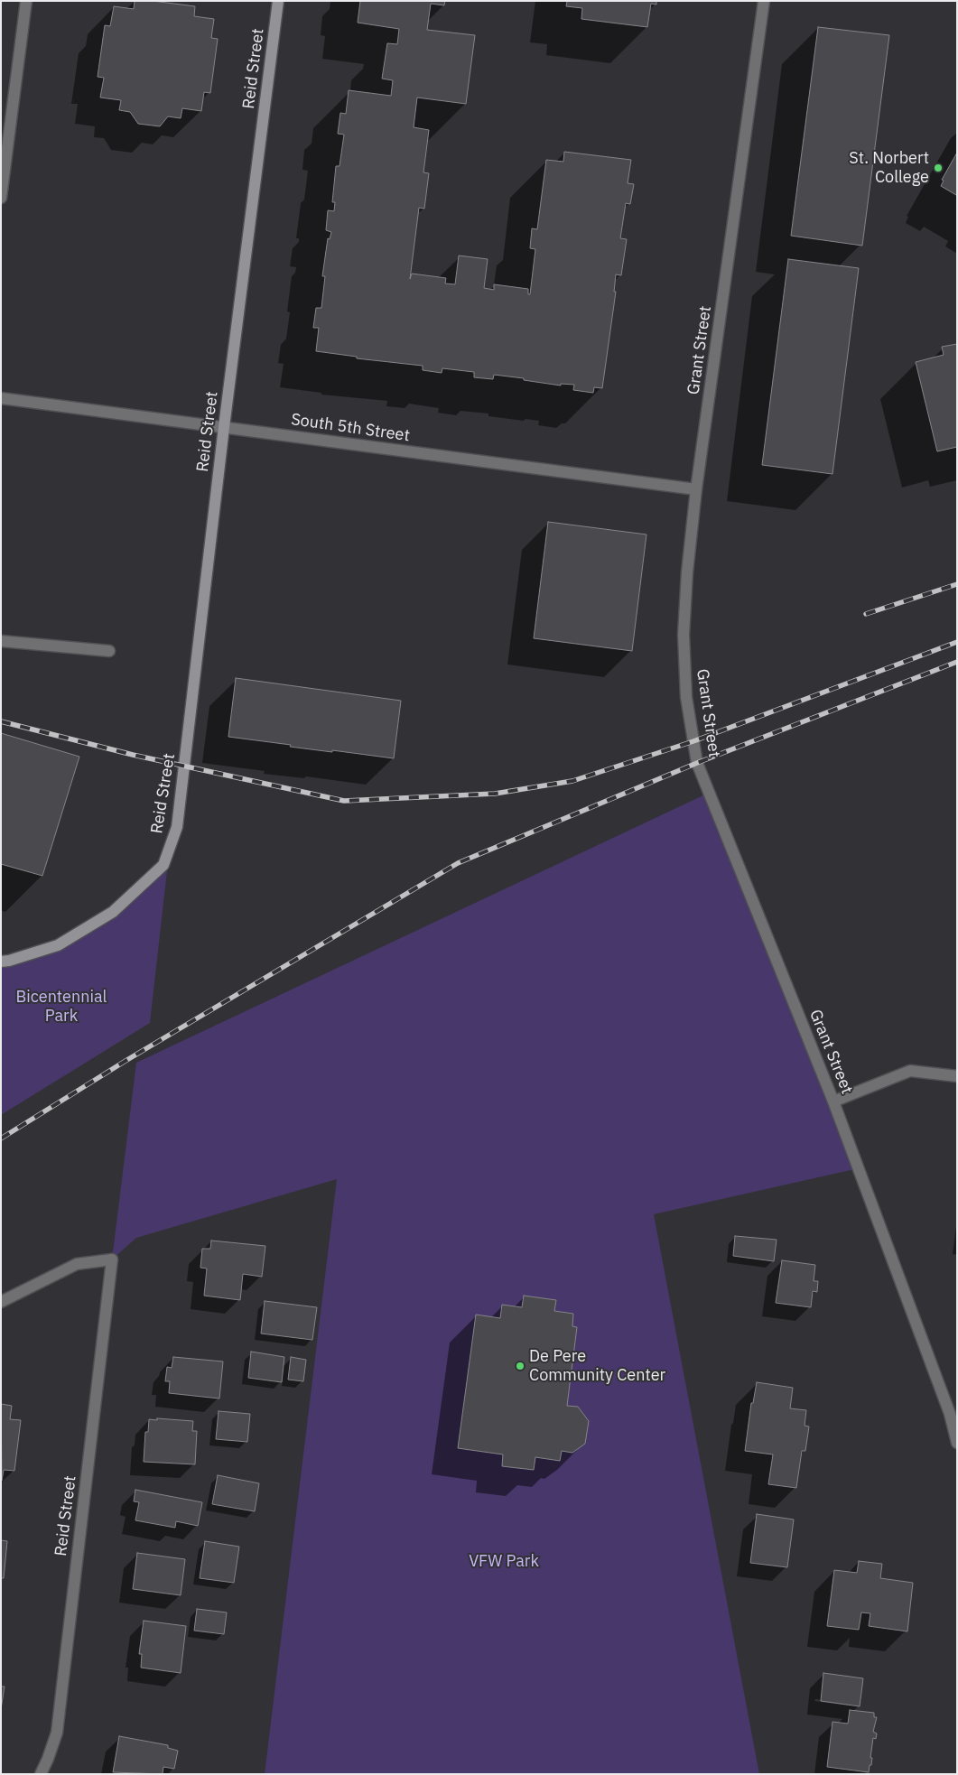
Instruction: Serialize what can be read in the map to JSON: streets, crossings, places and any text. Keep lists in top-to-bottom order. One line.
{"streets":{"main road":["Reid Street"],"street":["Grant Street","South 5th Street"]},"crossings":[["Reid Street","South 5th Street"],["Grant Street","South 5th Street"]],"parks":["Bicentennial Park","VFW Park"],"places":["St. Norbert College","De Pere Community Center"]}
